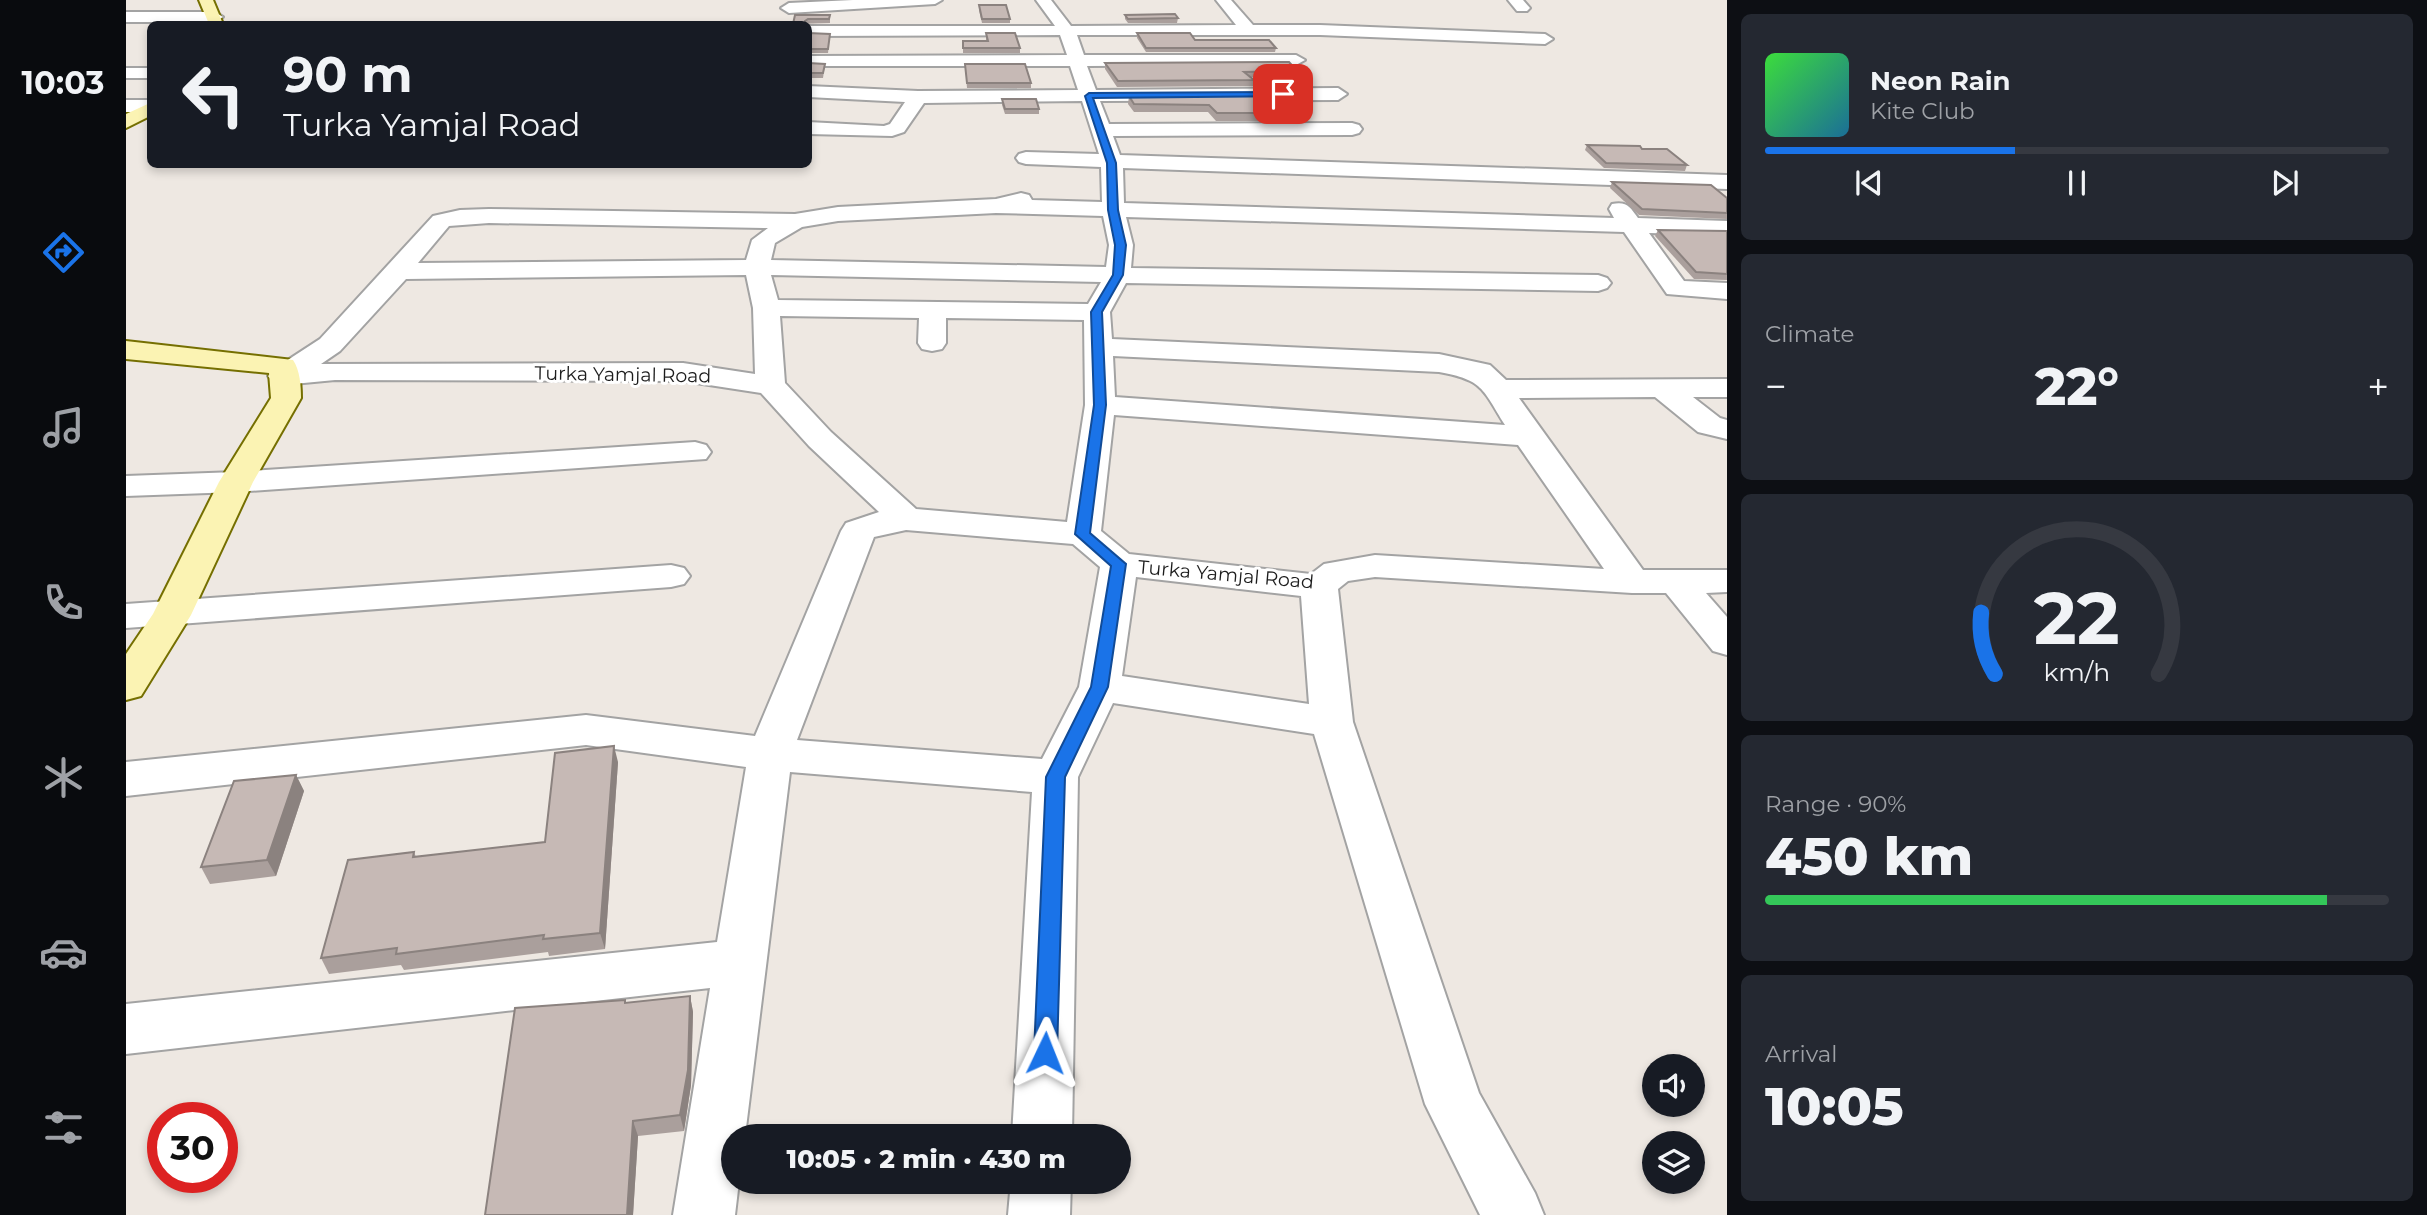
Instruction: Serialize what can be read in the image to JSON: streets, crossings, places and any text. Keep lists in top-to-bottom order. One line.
{"streets":{"street":["Turka Yamjal Road"]},"page":{"tabs":"10:03","turn":["90 m","Turka Yamjal Road"],"song":["Neon Rain","Kite Club"],"tile":["Climate",["Range · 90%","450 km"],["Arrival","10:05"]],"heat":["−","22°","+"],"limit":"30","trip":"10:05 · 2 min · 430 m","gauge":["22","km/h"]}}
